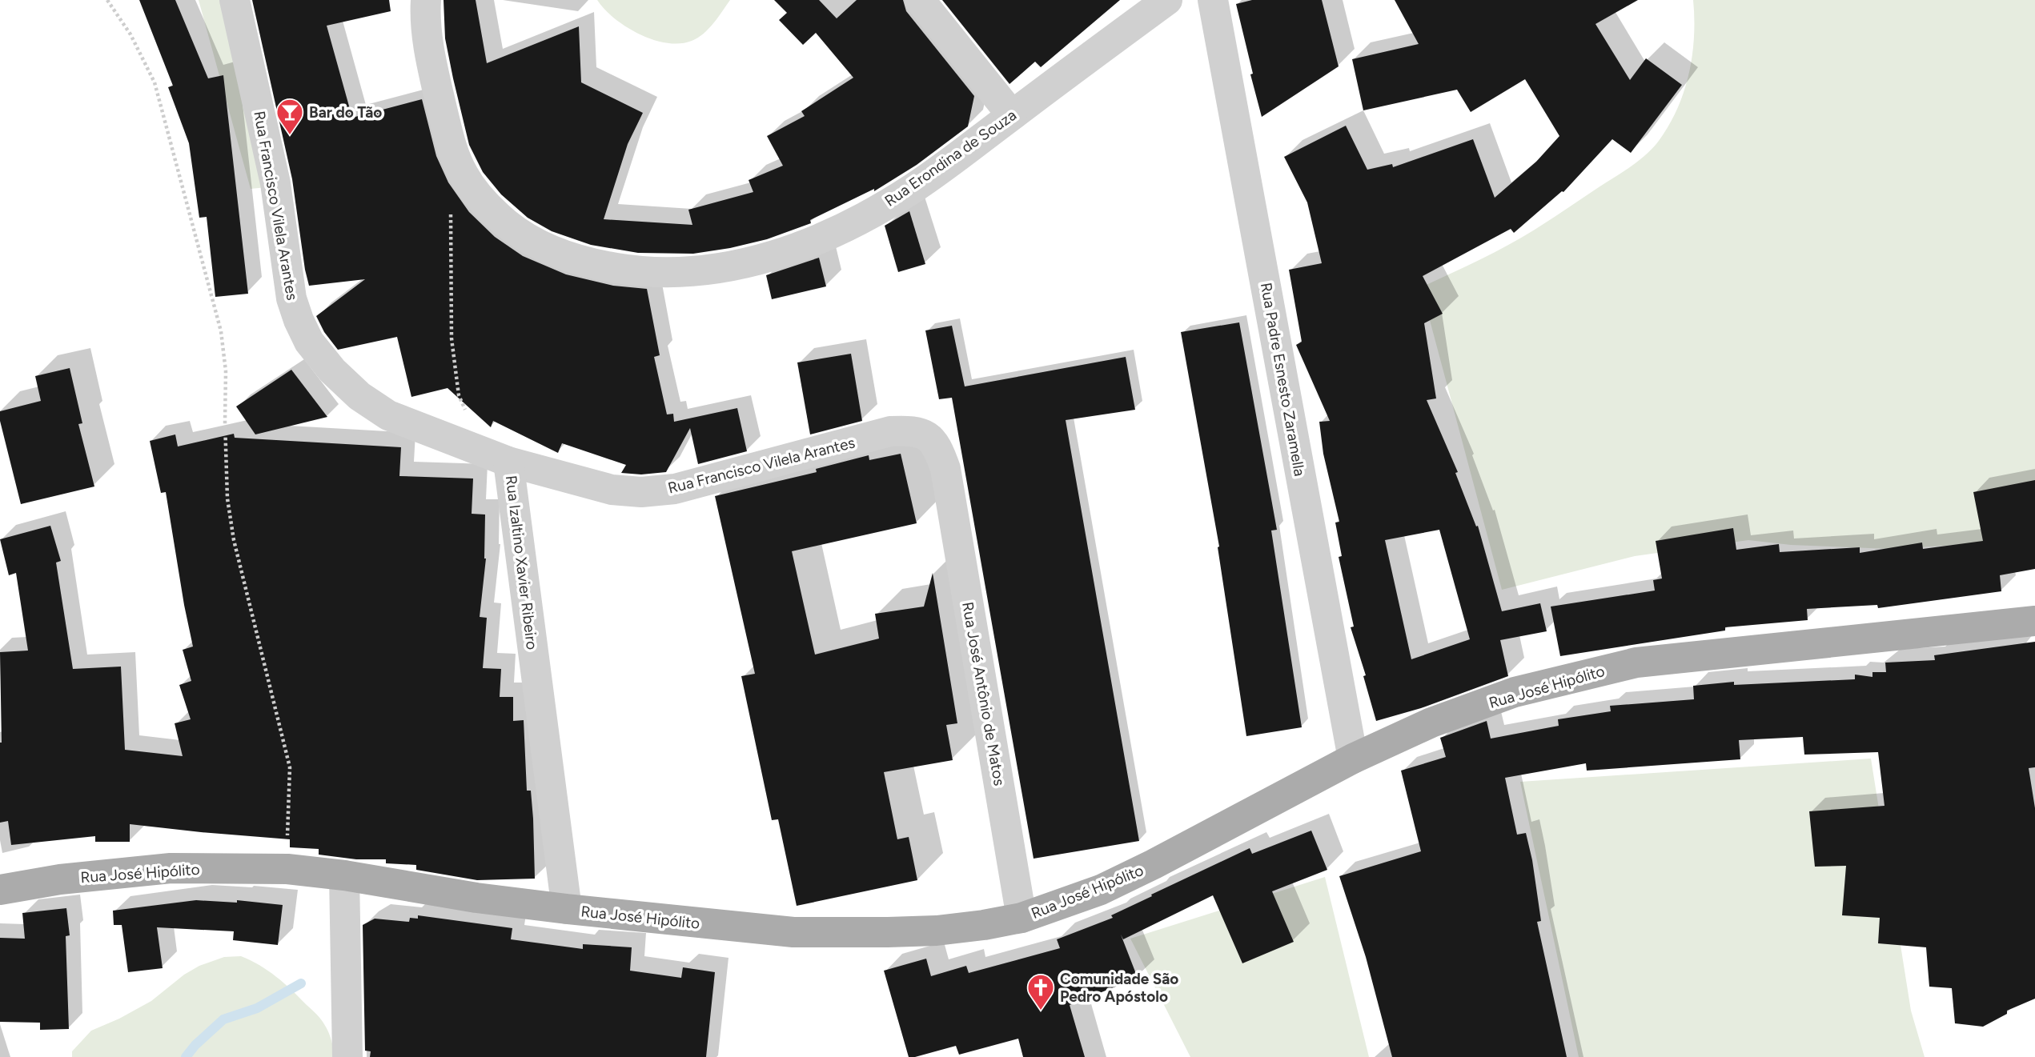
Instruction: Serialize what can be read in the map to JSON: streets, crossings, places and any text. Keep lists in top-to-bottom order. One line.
{"streets":{"main road":["Rua José Hipólito"],"street":["Rua Erondina de Souza","Rua Francisco Vilela Arantes","Rua Padre Esnesto Zaramella","Rua Izaltino Xavier Ribeiro","Rua José Antônio de Matos"]},"crossings":[["Rua Francisco Vilela Arantes","Rua Izaltino Xavier Ribeiro"],["Rua Francisco Vilela Arantes","Rua José Antônio de Matos"],["Rua Padre Esnesto Zaramella","Rua José Hipólito"],["Rua Izaltino Xavier Ribeiro","Rua José Hipólito"],["Rua José Hipólito","Rua José Antônio de Matos"]],"places":{"bar":["Bar do Tão"],"church":["Comunidade São Pedro Apóstolo"]}}
